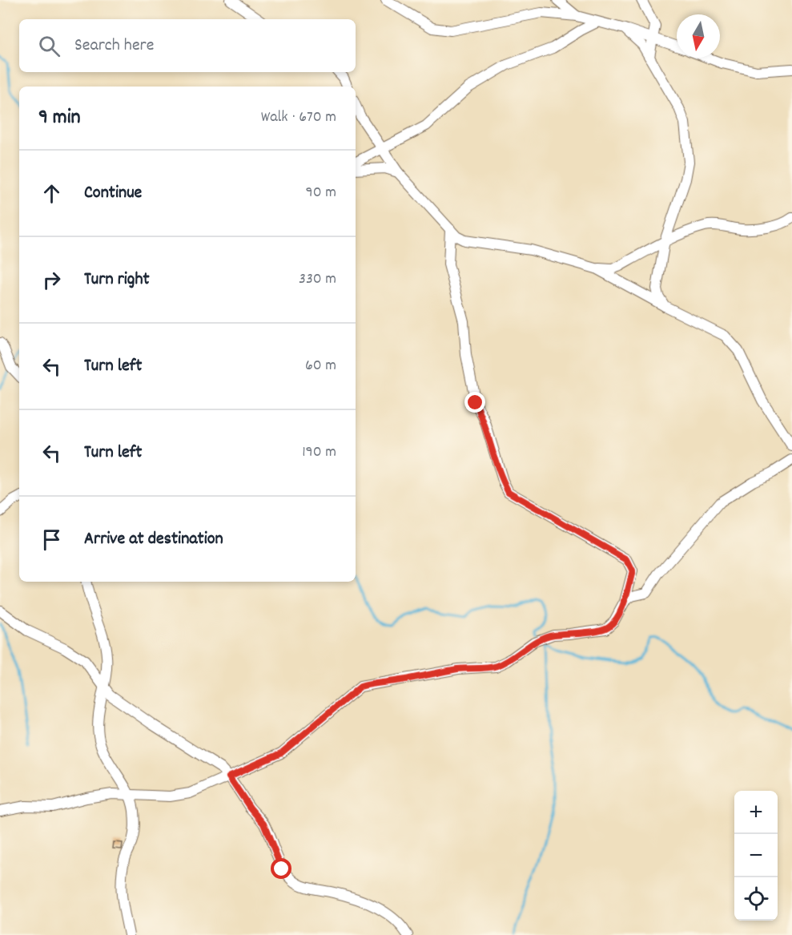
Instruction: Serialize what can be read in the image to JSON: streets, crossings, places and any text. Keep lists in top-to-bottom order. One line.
{"north":"bottom","page":{"search":"Search here","heading":["9 min","Walk · 670 m"],"list":[["Continue","90 m"],["Turn right","330 m"],["Turn left","60 m"],["Turn left","190 m"],"Arrive at destination"],"map_buttons":["+","−"]}}
